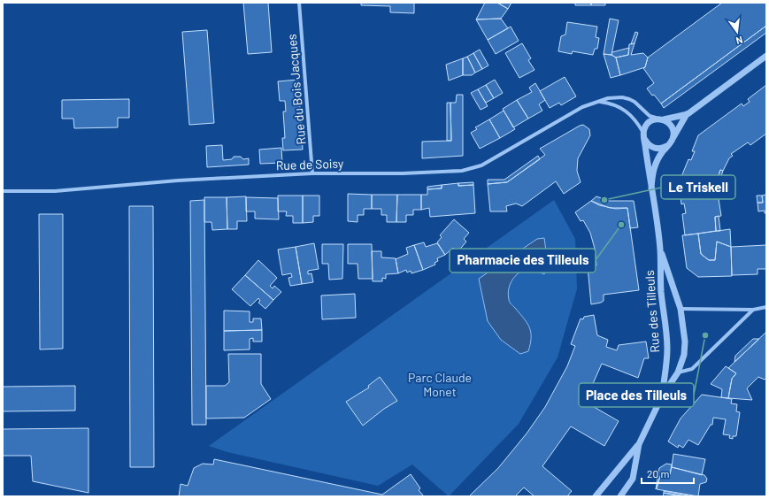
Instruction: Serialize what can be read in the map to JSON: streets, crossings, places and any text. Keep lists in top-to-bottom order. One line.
{"streets":{"street":["Rue du Bois Jacques","Rue de Soisy","Rue des Tilleuls"]},"crossings":[["Rue du Bois Jacques","Rue de Soisy"],["Rue de Soisy","Rue des Tilleuls"]],"parks":["Parc Claude Monet"],"places":["Le Triskell","Pharmacie des Tilleuls","Place des Tilleuls"],"scale_bar":"20 m","north":"bottom"}
